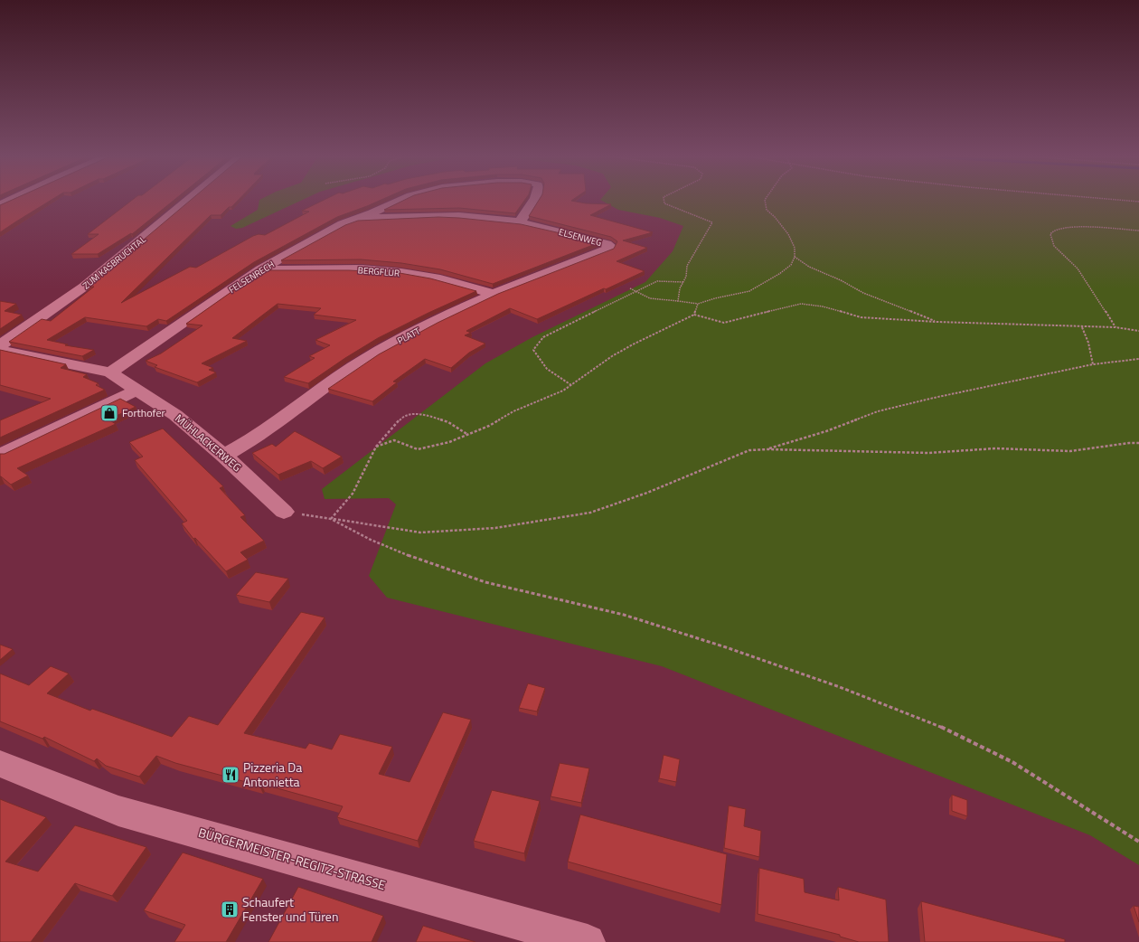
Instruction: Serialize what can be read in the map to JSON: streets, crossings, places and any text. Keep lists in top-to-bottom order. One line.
{"streets":{"street":["ELSENWEG","ZUM KASBRUCHTAL","BERGFLUR","FELSENRECH","PLATT","MÜHLACKERWEG","BÜRGERMEISTER-REGITZ-STRASSE"]},"crossings":[["ELSENWEG","FELSENRECH"],["ELSENWEG","PLATT"],["BERGFLUR","FELSENRECH"],["BERGFLUR","PLATT"],["FELSENRECH","MÜHLACKERWEG"],["PLATT","MÜHLACKERWEG"]],"places":{"shop":["Forthofer"],"restaurant":["Pizzeria Da Antonietta"],"building":["Schaufert Fenster und Türen"]}}
